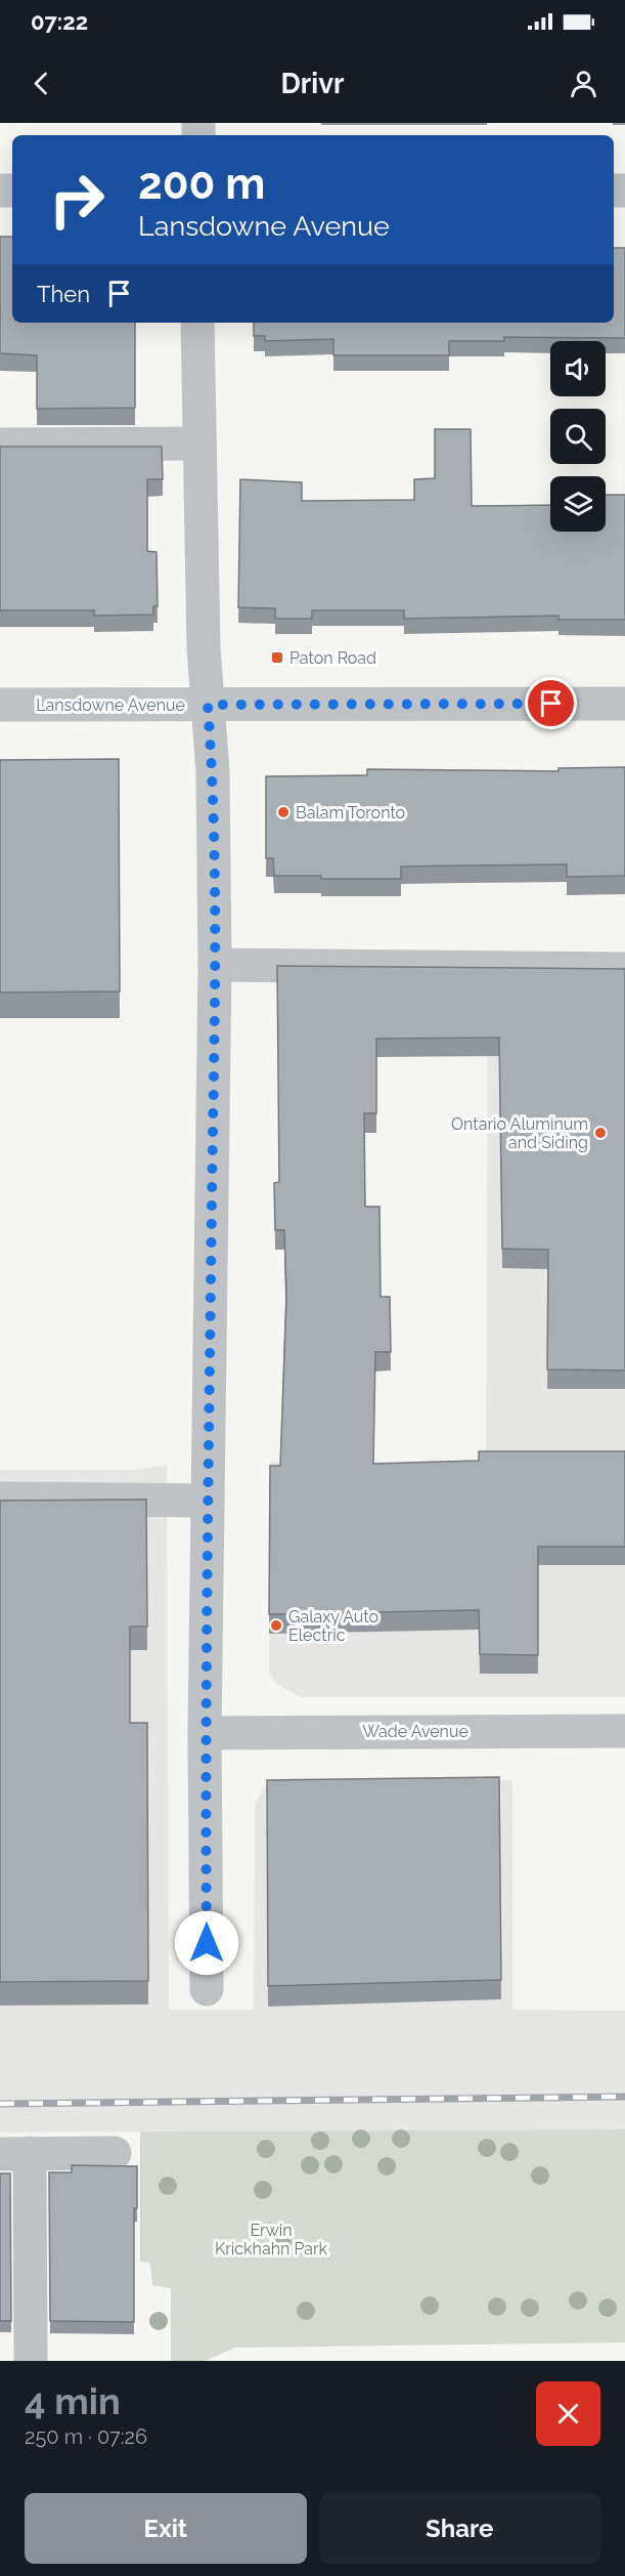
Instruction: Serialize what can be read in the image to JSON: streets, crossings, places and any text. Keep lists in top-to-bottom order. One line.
{"streets":{"street":["Lansdowne Avenue","Wade Avenue"]},"parks":["Erwin Krickhahn Park"],"places":{"transit":["Paton Road"],"other":["Balam Toronto","Ontario Aluminum and Siding","Galaxy Auto Electric"]},"page":{"status":"07:22","header":"Drivr","turn":["200 m","Lansdowne Avenue"],"then":"Then","heading":["4 min","250 m · 07:26"],"buttons":["Exit","Share"]}}
